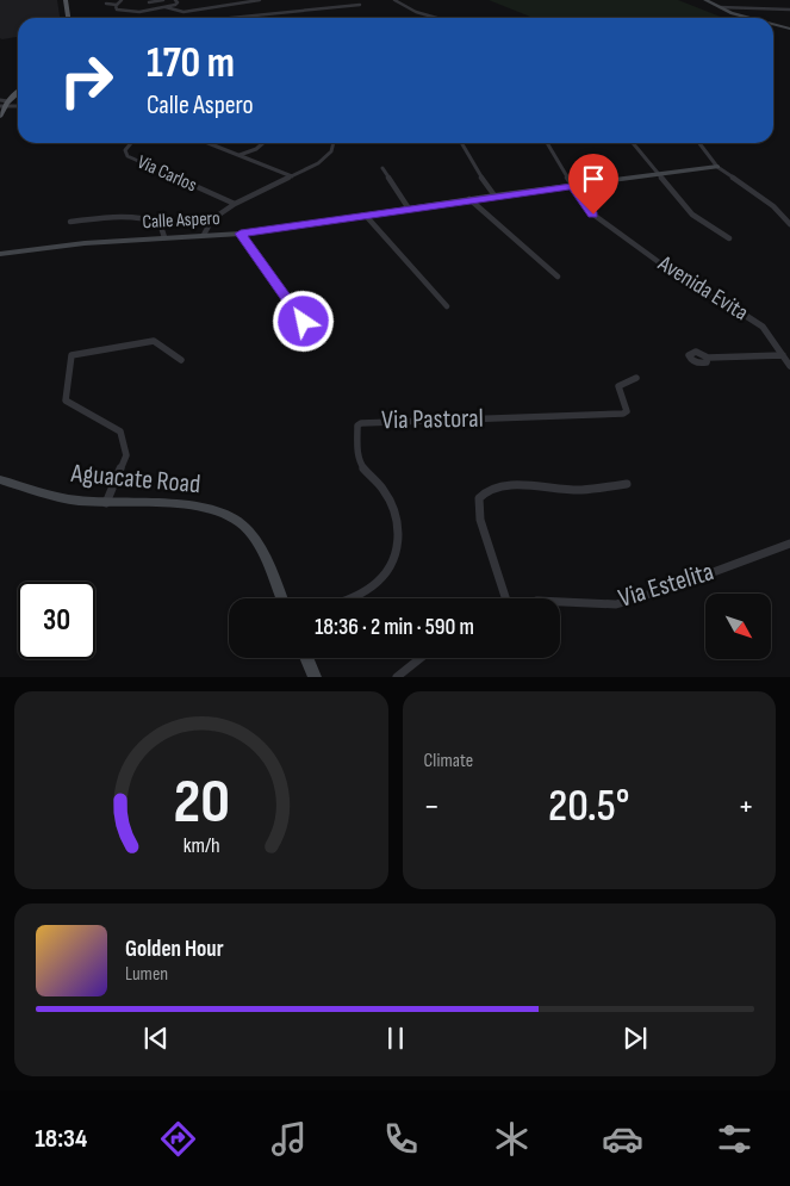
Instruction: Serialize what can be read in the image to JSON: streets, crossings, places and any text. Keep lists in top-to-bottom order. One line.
{"streets":{"street":["Via Carlos","Calle Aspero","Avenida Evita","Via Pastoral","Aguacate Road","Via Estelita"]},"crossings":[["Calle Aspero","Avenida Evita"]],"north":"bottom right","page":{"turn":["170 m","Calle Aspero"],"limit":"30","trip":"18:36 · 2 min · 590 m","tile":"Climate","heat":["−","20.5°","+"],"song":["Golden Hour","Lumen"],"tabs":"18:34","gauge":["20","km/h"]}}
